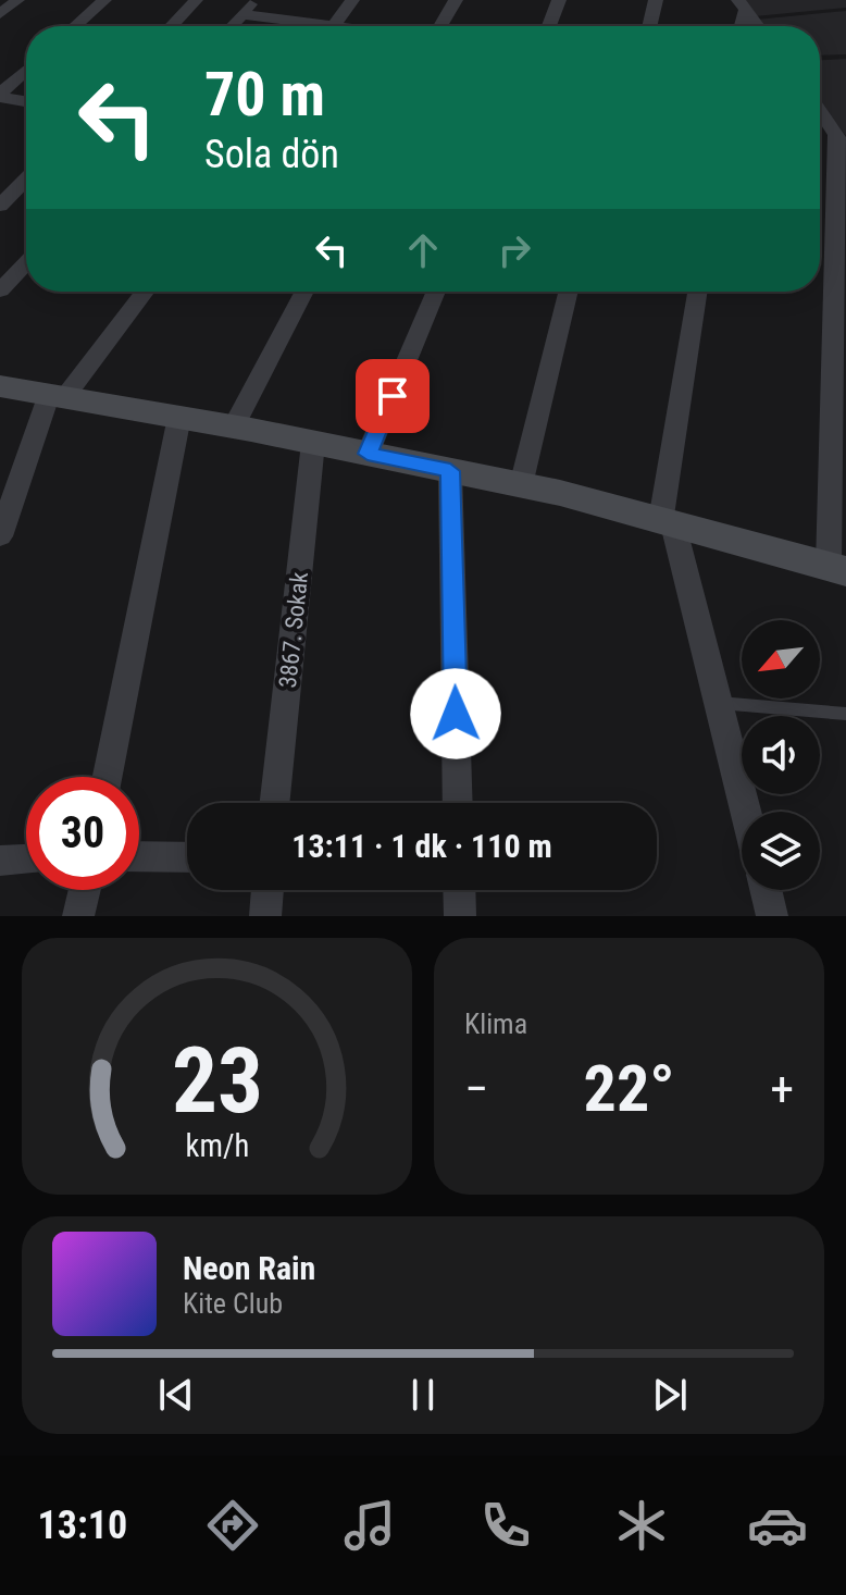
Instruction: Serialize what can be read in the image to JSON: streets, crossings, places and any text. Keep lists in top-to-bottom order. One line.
{"streets":{"street":["3867. Sokak"]},"north":"bottom left","page":{"turn":["70 m","Sola dön"],"limit":"30","trip":"13:11 · 1 dk · 110 m","tile":"Klima","heat":["−","22°","+"],"song":["Neon Rain","Kite Club"],"tabs":"13:10","gauge":["23","km/h"]}}
